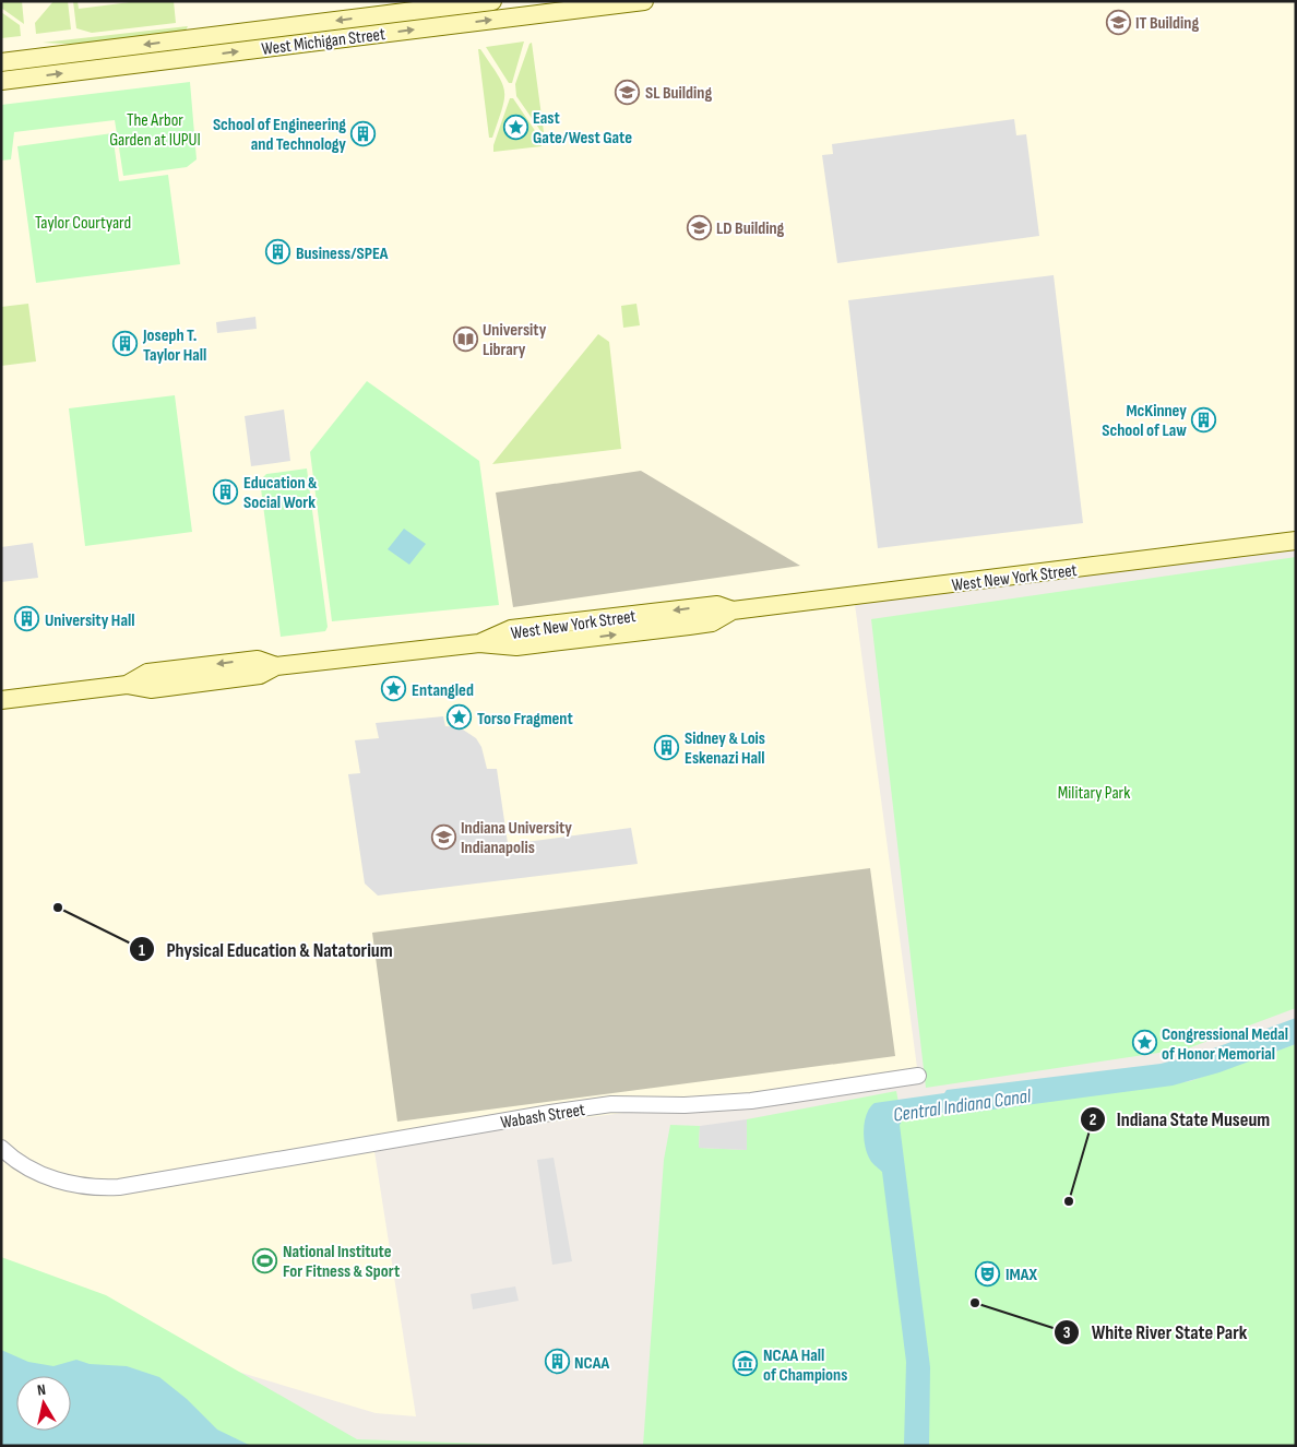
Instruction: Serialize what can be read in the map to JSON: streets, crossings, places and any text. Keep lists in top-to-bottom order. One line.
{"streets":{"main road":["West Michigan Street","West New York Street"],"street":["Wabash Street"]},"water":["Central Indiana Canal"],"parks":["The Arbor Garden at IUPUI","Taylor Courtyard","Military Park"],"places":{"school or university":["IT Building","SL Building","LD Building","Indiana University Indianapolis"],"place":["East Gate/West Gate","Entangled","Torso Fragment","Congressional Medal of Honor Memorial"],"building":["School of Engineering and Technology","Business/SPEA","Joseph T. Taylor Hall","McKinney School of Law","Education & Social Work","University Hall","Sidney & Lois Eskenazi Hall","NCAA"],"library":["University Library"],"other":["Physical Education & Natatorium","Indiana State Museum","White River State Park"],"sports":["National Institute For Fitness & Sport"],"theatre":["IMAX"],"museum":["NCAA Hall of Champions"]},"north":"top"}
